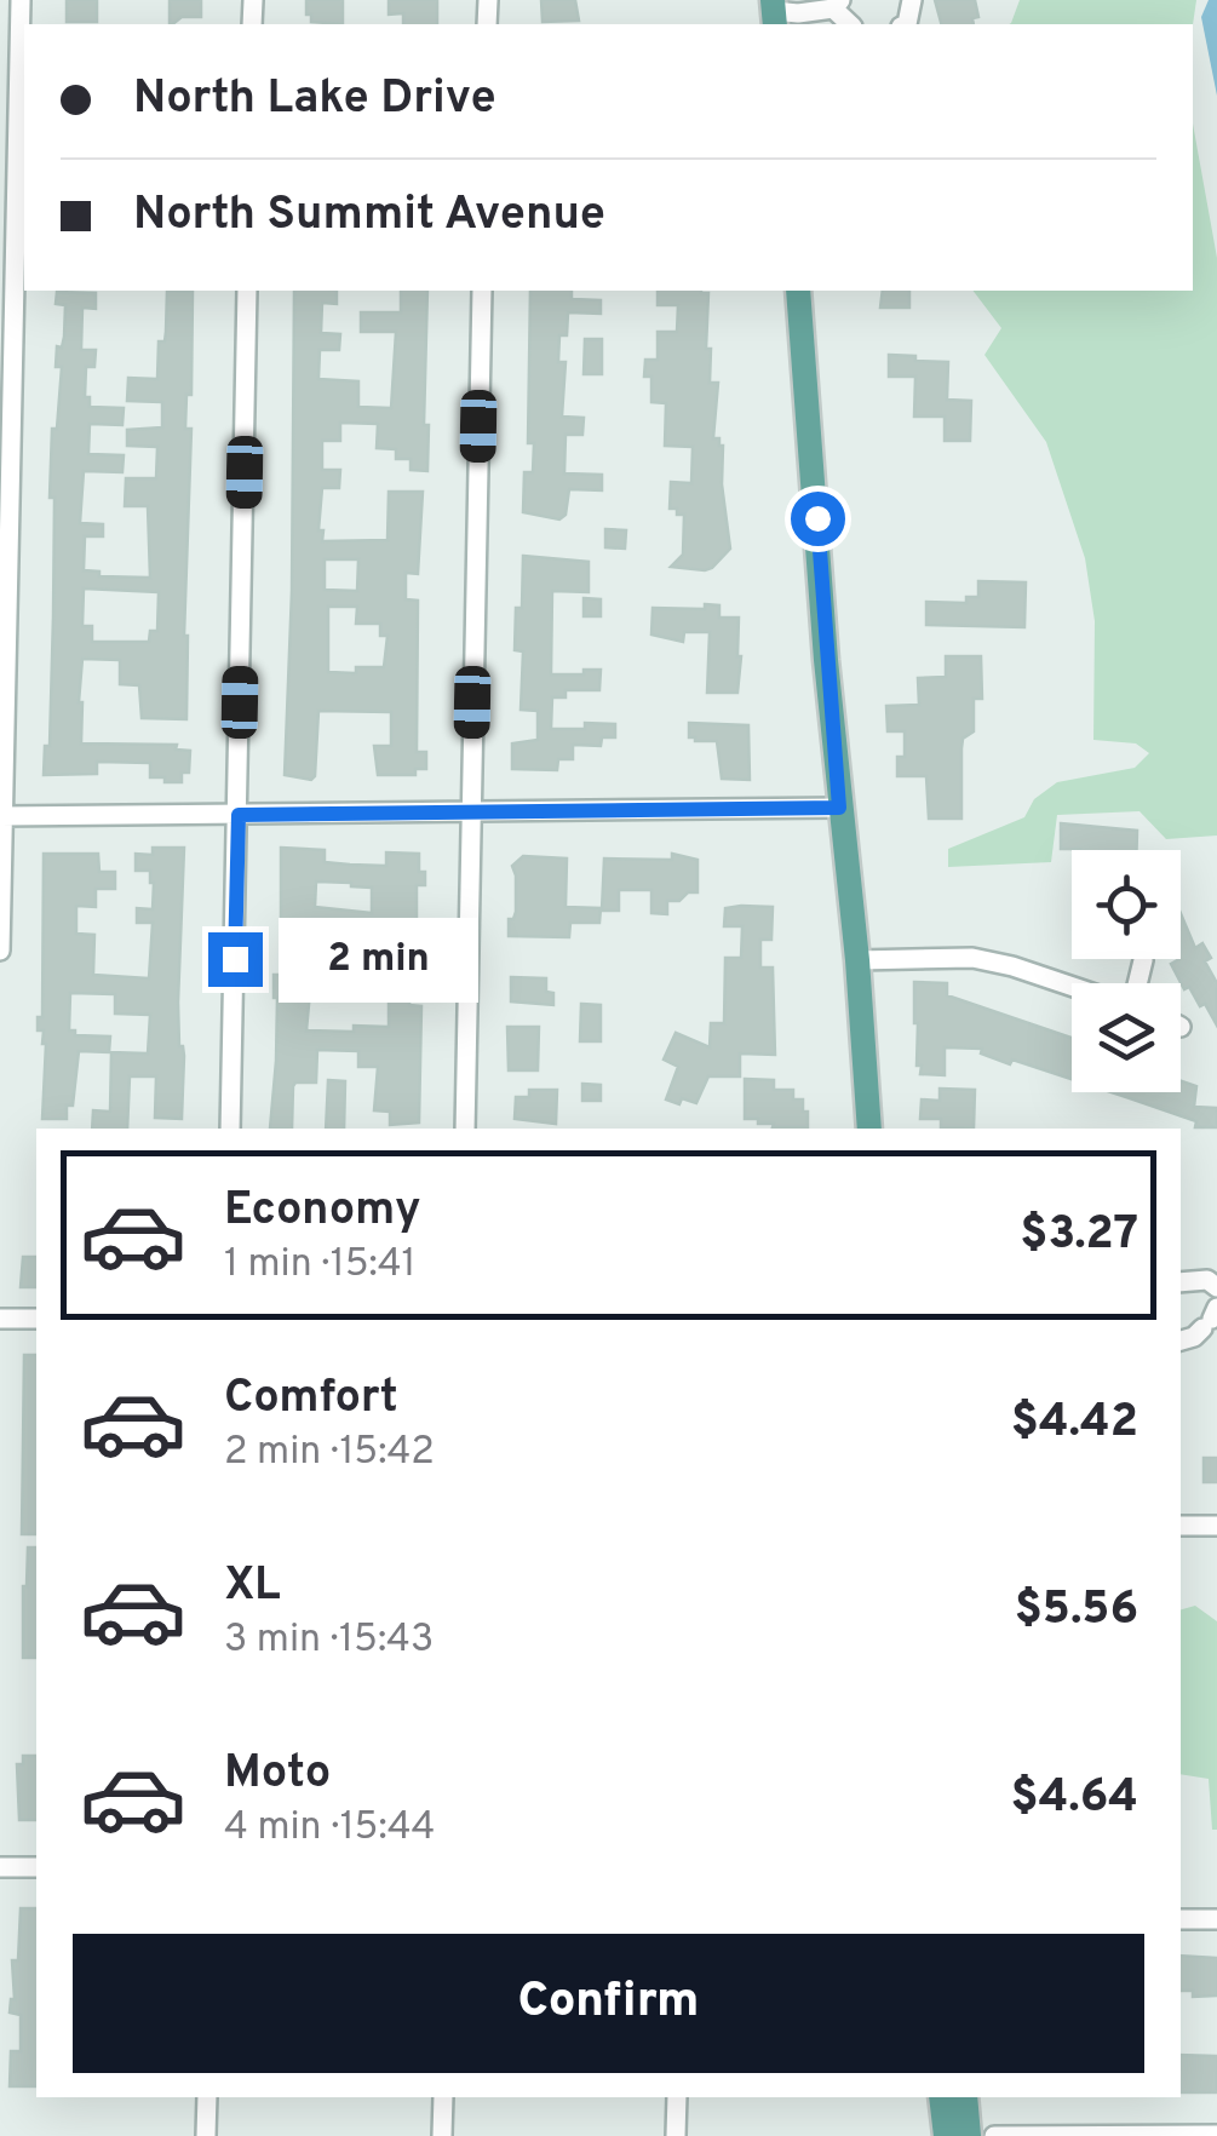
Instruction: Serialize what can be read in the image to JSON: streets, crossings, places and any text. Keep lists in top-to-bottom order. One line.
{"page":{"banner":["North Lake Drive","North Summit Avenue"],"bubble":"2 min","list":[{"name":"Economy","note":"1 min · 15:41","value":"$3.27"},{"name":"Comfort","note":"2 min · 15:42","value":"$4.42"},{"name":"XL","note":"3 min · 15:43","value":"$5.56"},{"name":"Moto","note":"4 min · 15:44","value":"$4.64"}],"buttons":"Confirm"}}
